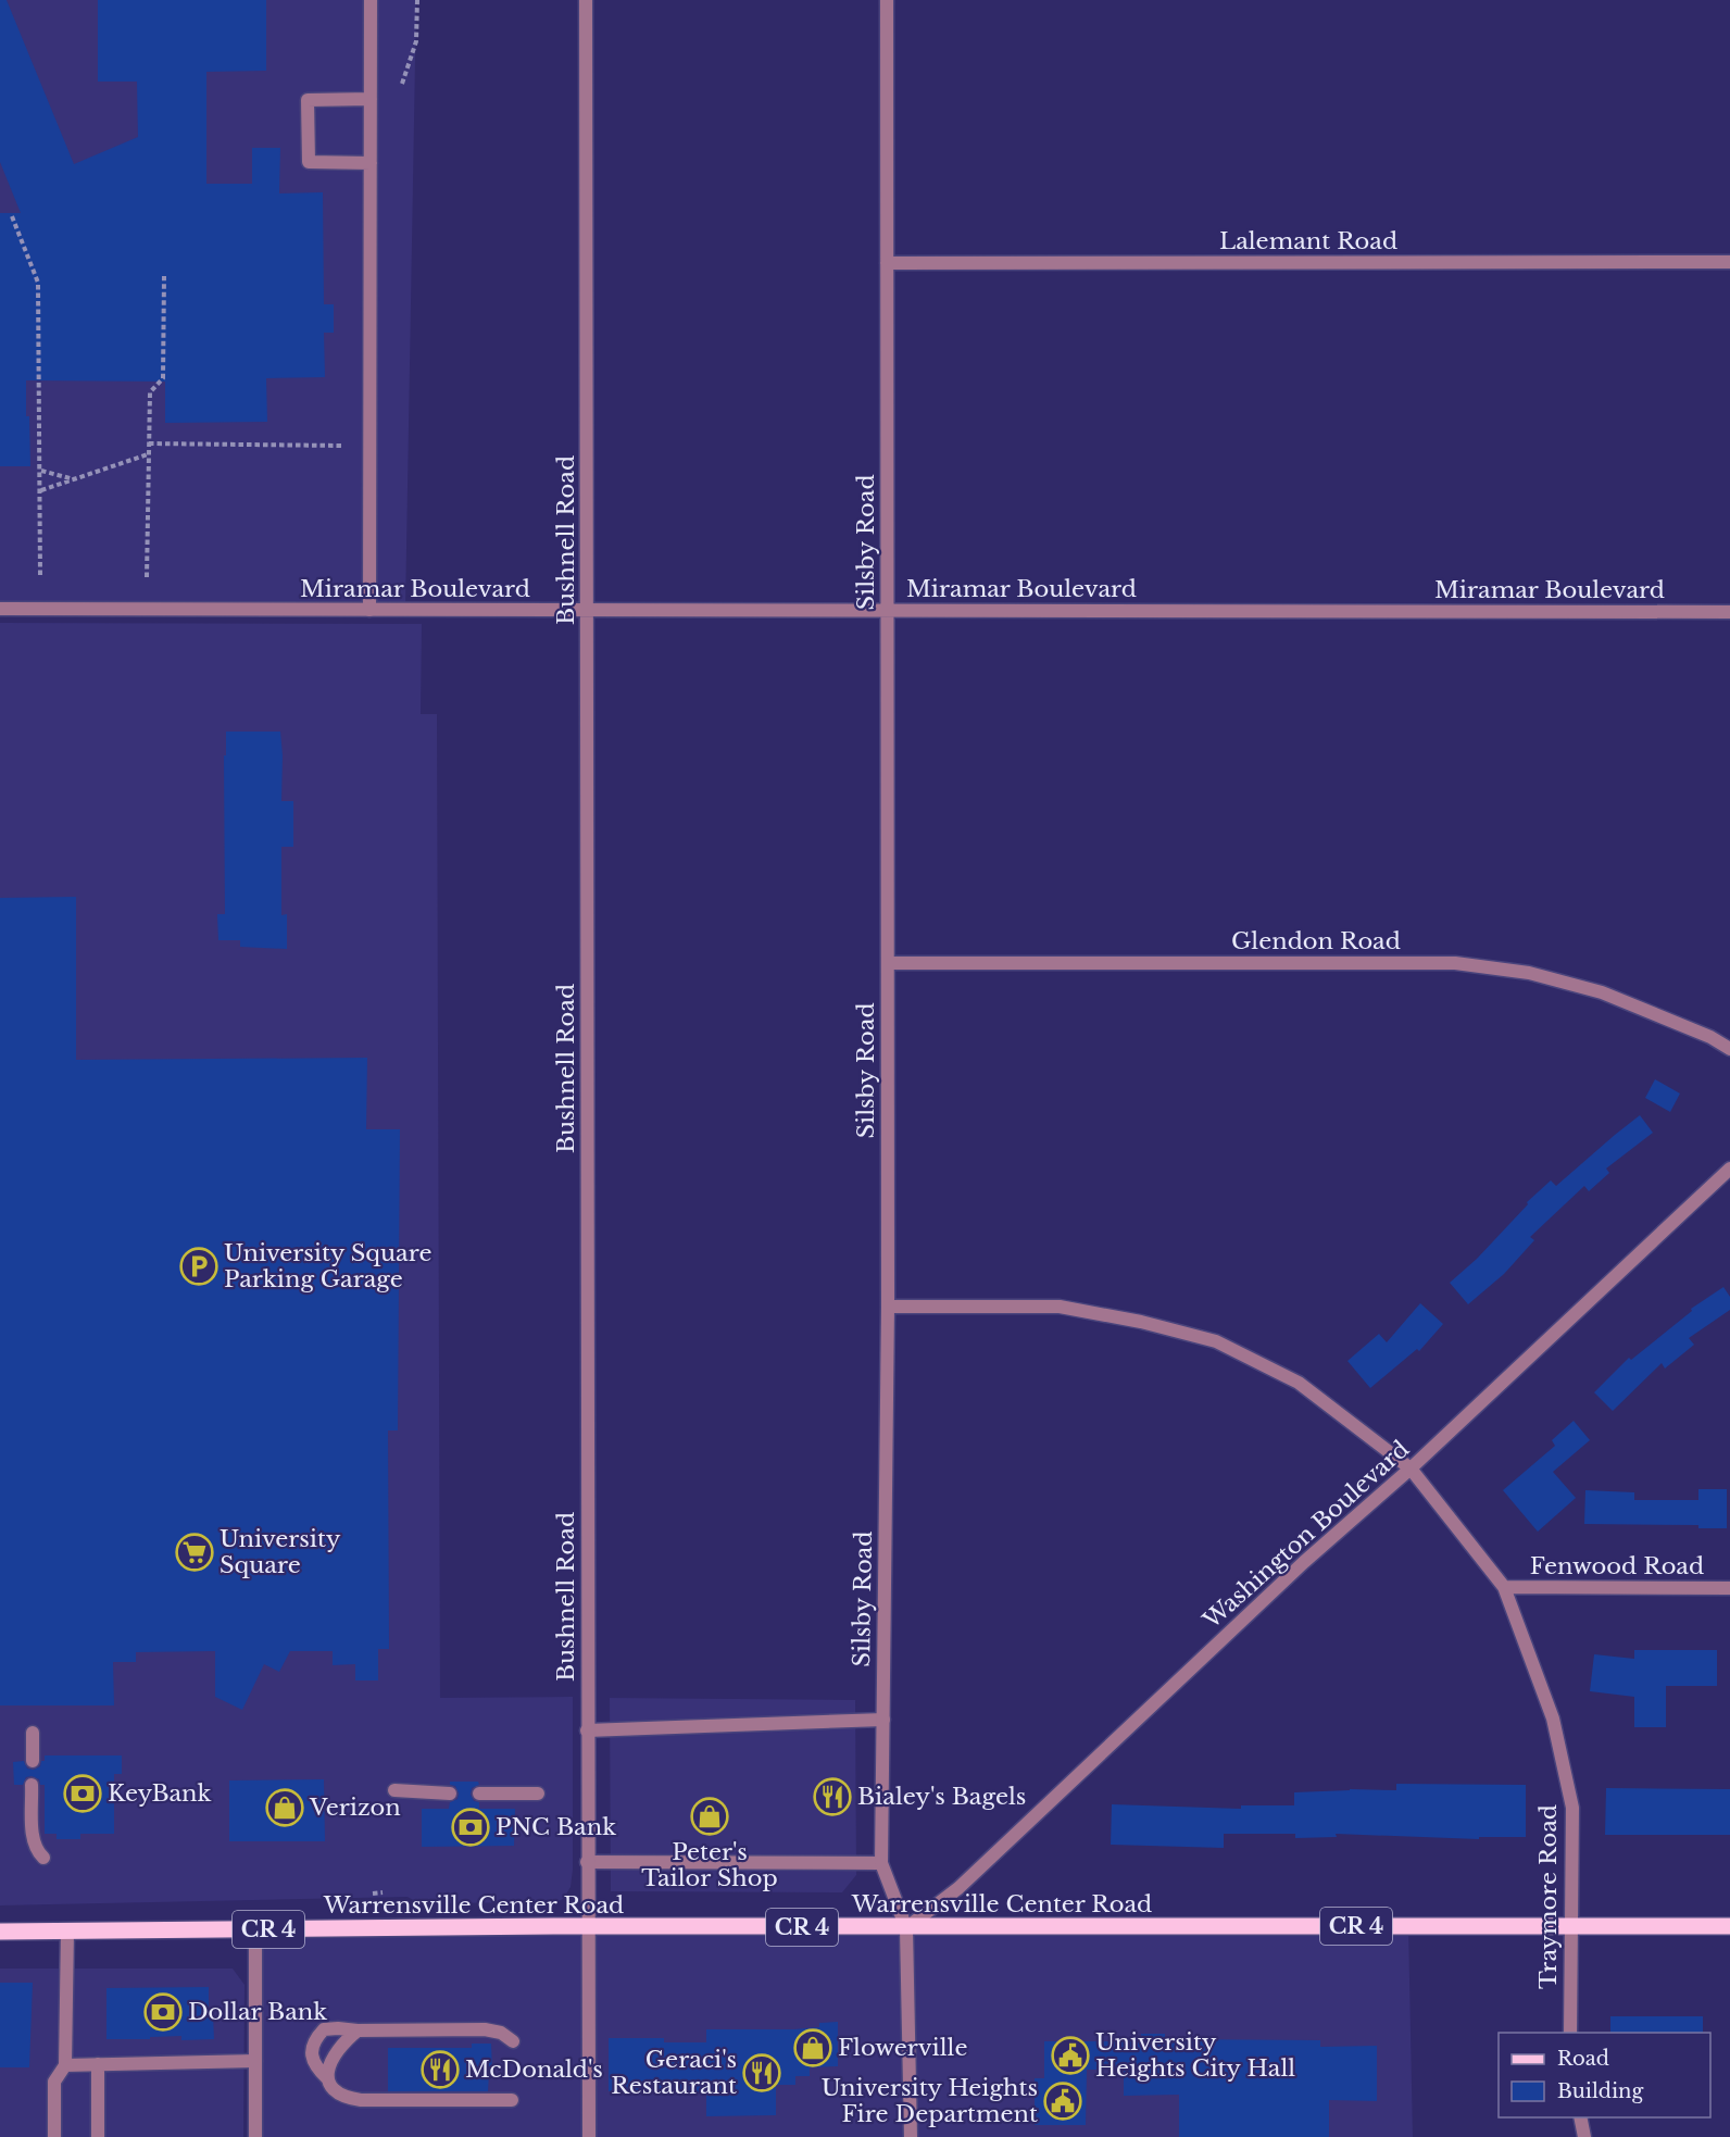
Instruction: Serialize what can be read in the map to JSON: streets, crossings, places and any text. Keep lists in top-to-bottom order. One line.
{"streets":{"main road":["Warrensville Center Road","CR 4"],"street":["Lalemant Road","Bushnell Road","Silsby Road","Miramar Boulevard","Glendon Road","Washington Boulevard","Fenwood Road","Traymore Road"]},"crossings":[["Lalemant Road","Silsby Road"],["Bushnell Road","Miramar Boulevard"],["Bushnell Road","Warrensville Center Road"],["Silsby Road","Miramar Boulevard"],["Silsby Road","Glendon Road"],["Silsby Road","Washington Boulevard"],["Silsby Road","Traymore Road"],["Silsby Road","Warrensville Center Road"],["Washington Boulevard","Traymore Road"],["Washington Boulevard","Warrensville Center Road"],["Fenwood Road","Traymore Road"],["Traymore Road","Warrensville Center Road"]],"places":{"parking":["University Square Parking Garage"],"supermarket":["University Square"],"bank":["KeyBank","PNC Bank","Dollar Bank"],"restaurant":["Bialey's Bagels","McDonald's","Geraci's Restaurant"],"shop":["Verizon","Peter's Tailor Shop","Flowerville"],"public building":["University Heights City Hall","University Heights Fire Department"]},"legend":["Road","Building"]}
